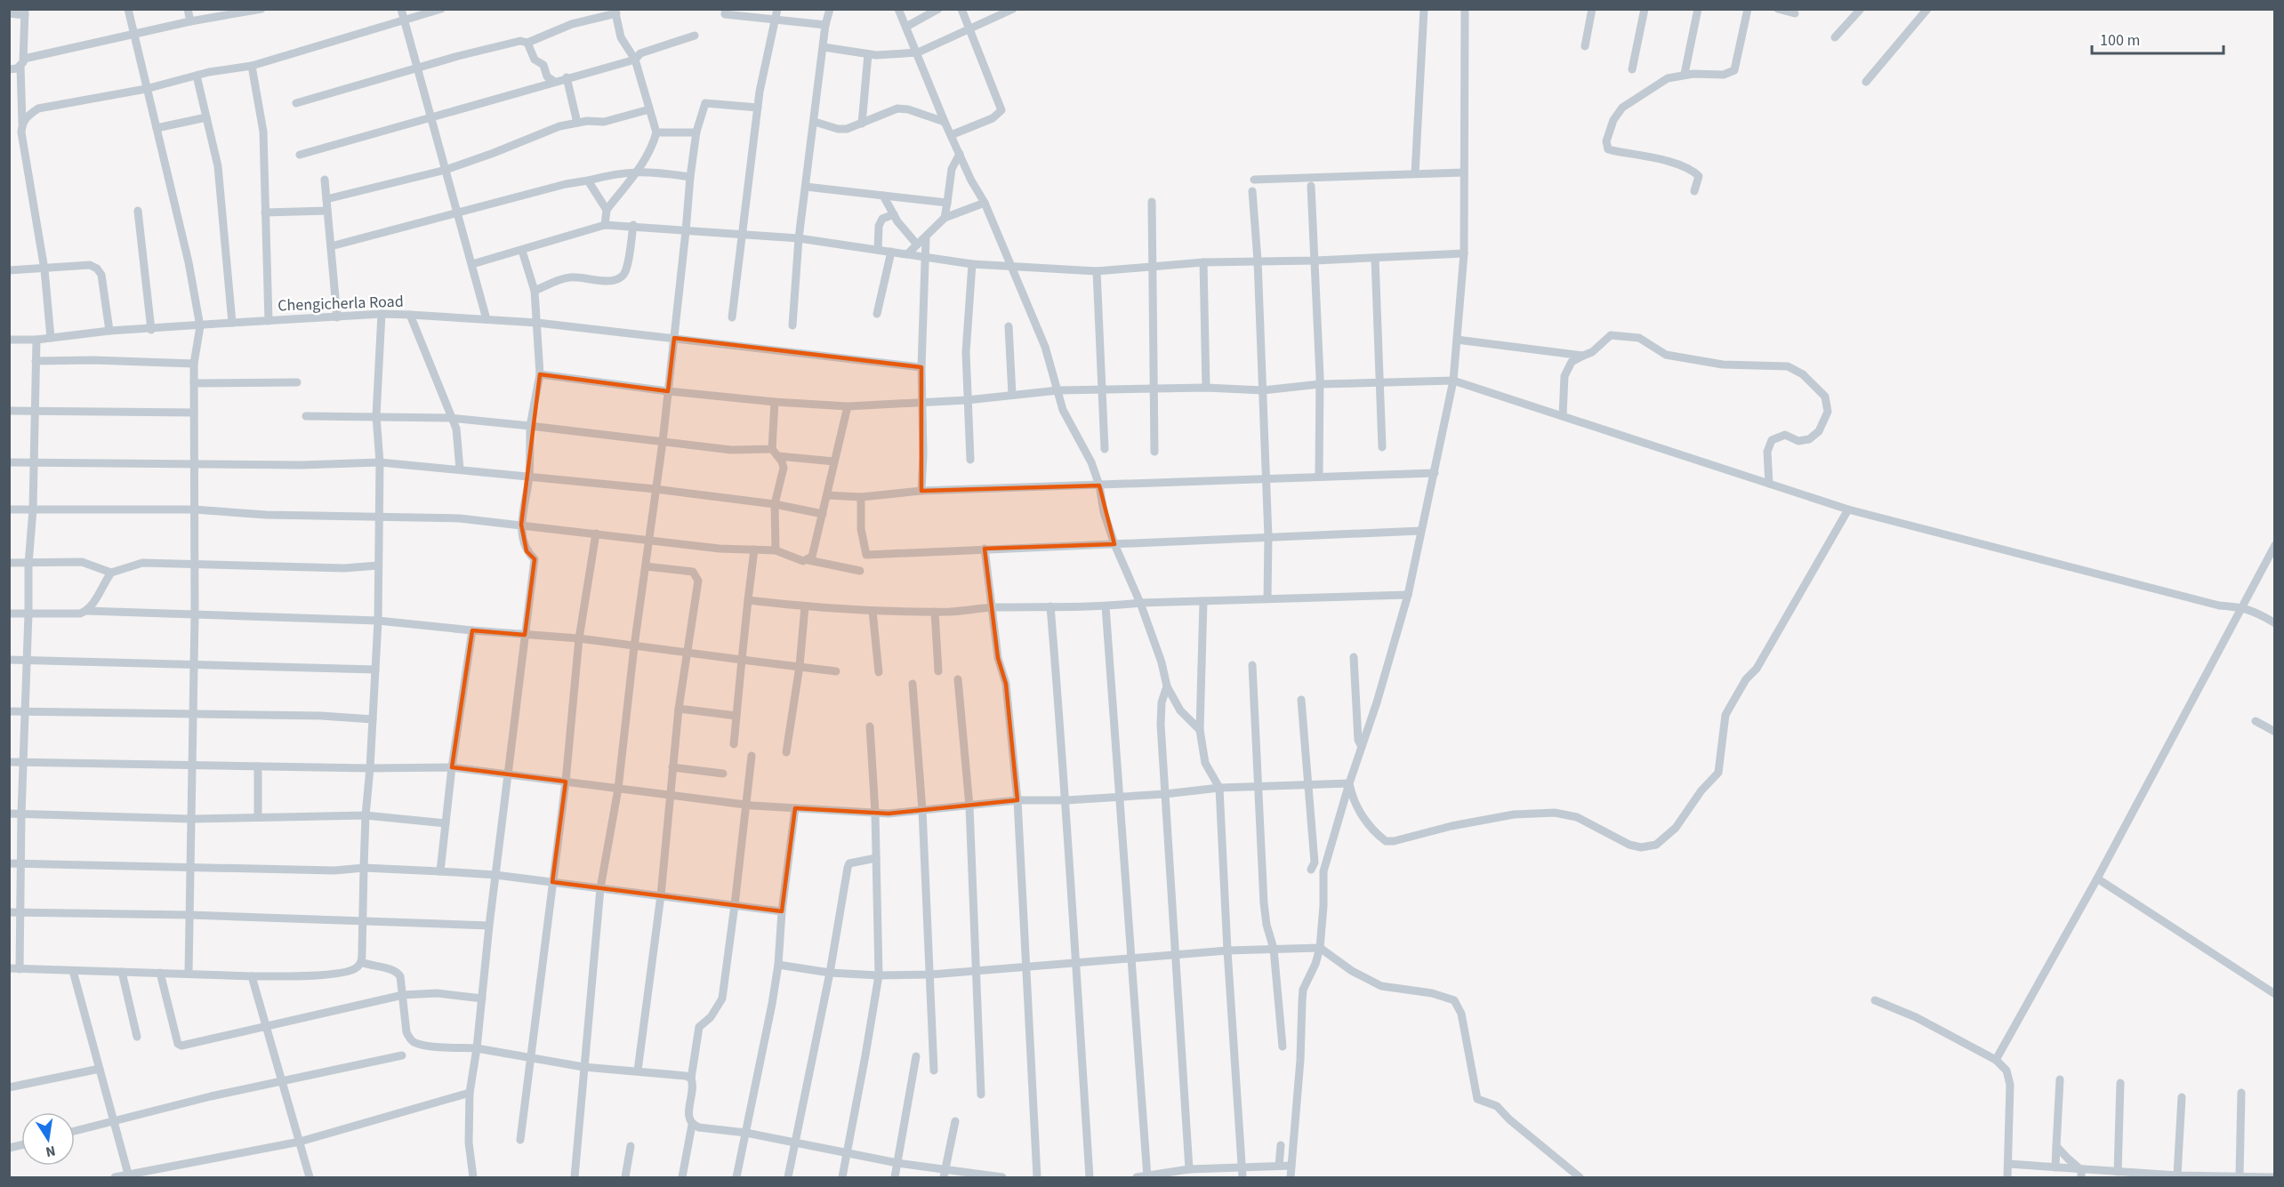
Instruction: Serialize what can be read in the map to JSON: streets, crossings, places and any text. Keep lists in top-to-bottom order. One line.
{"streets":{"street":["Chengicherla Road"]},"scale_bar":"100 m","north":"bottom"}
